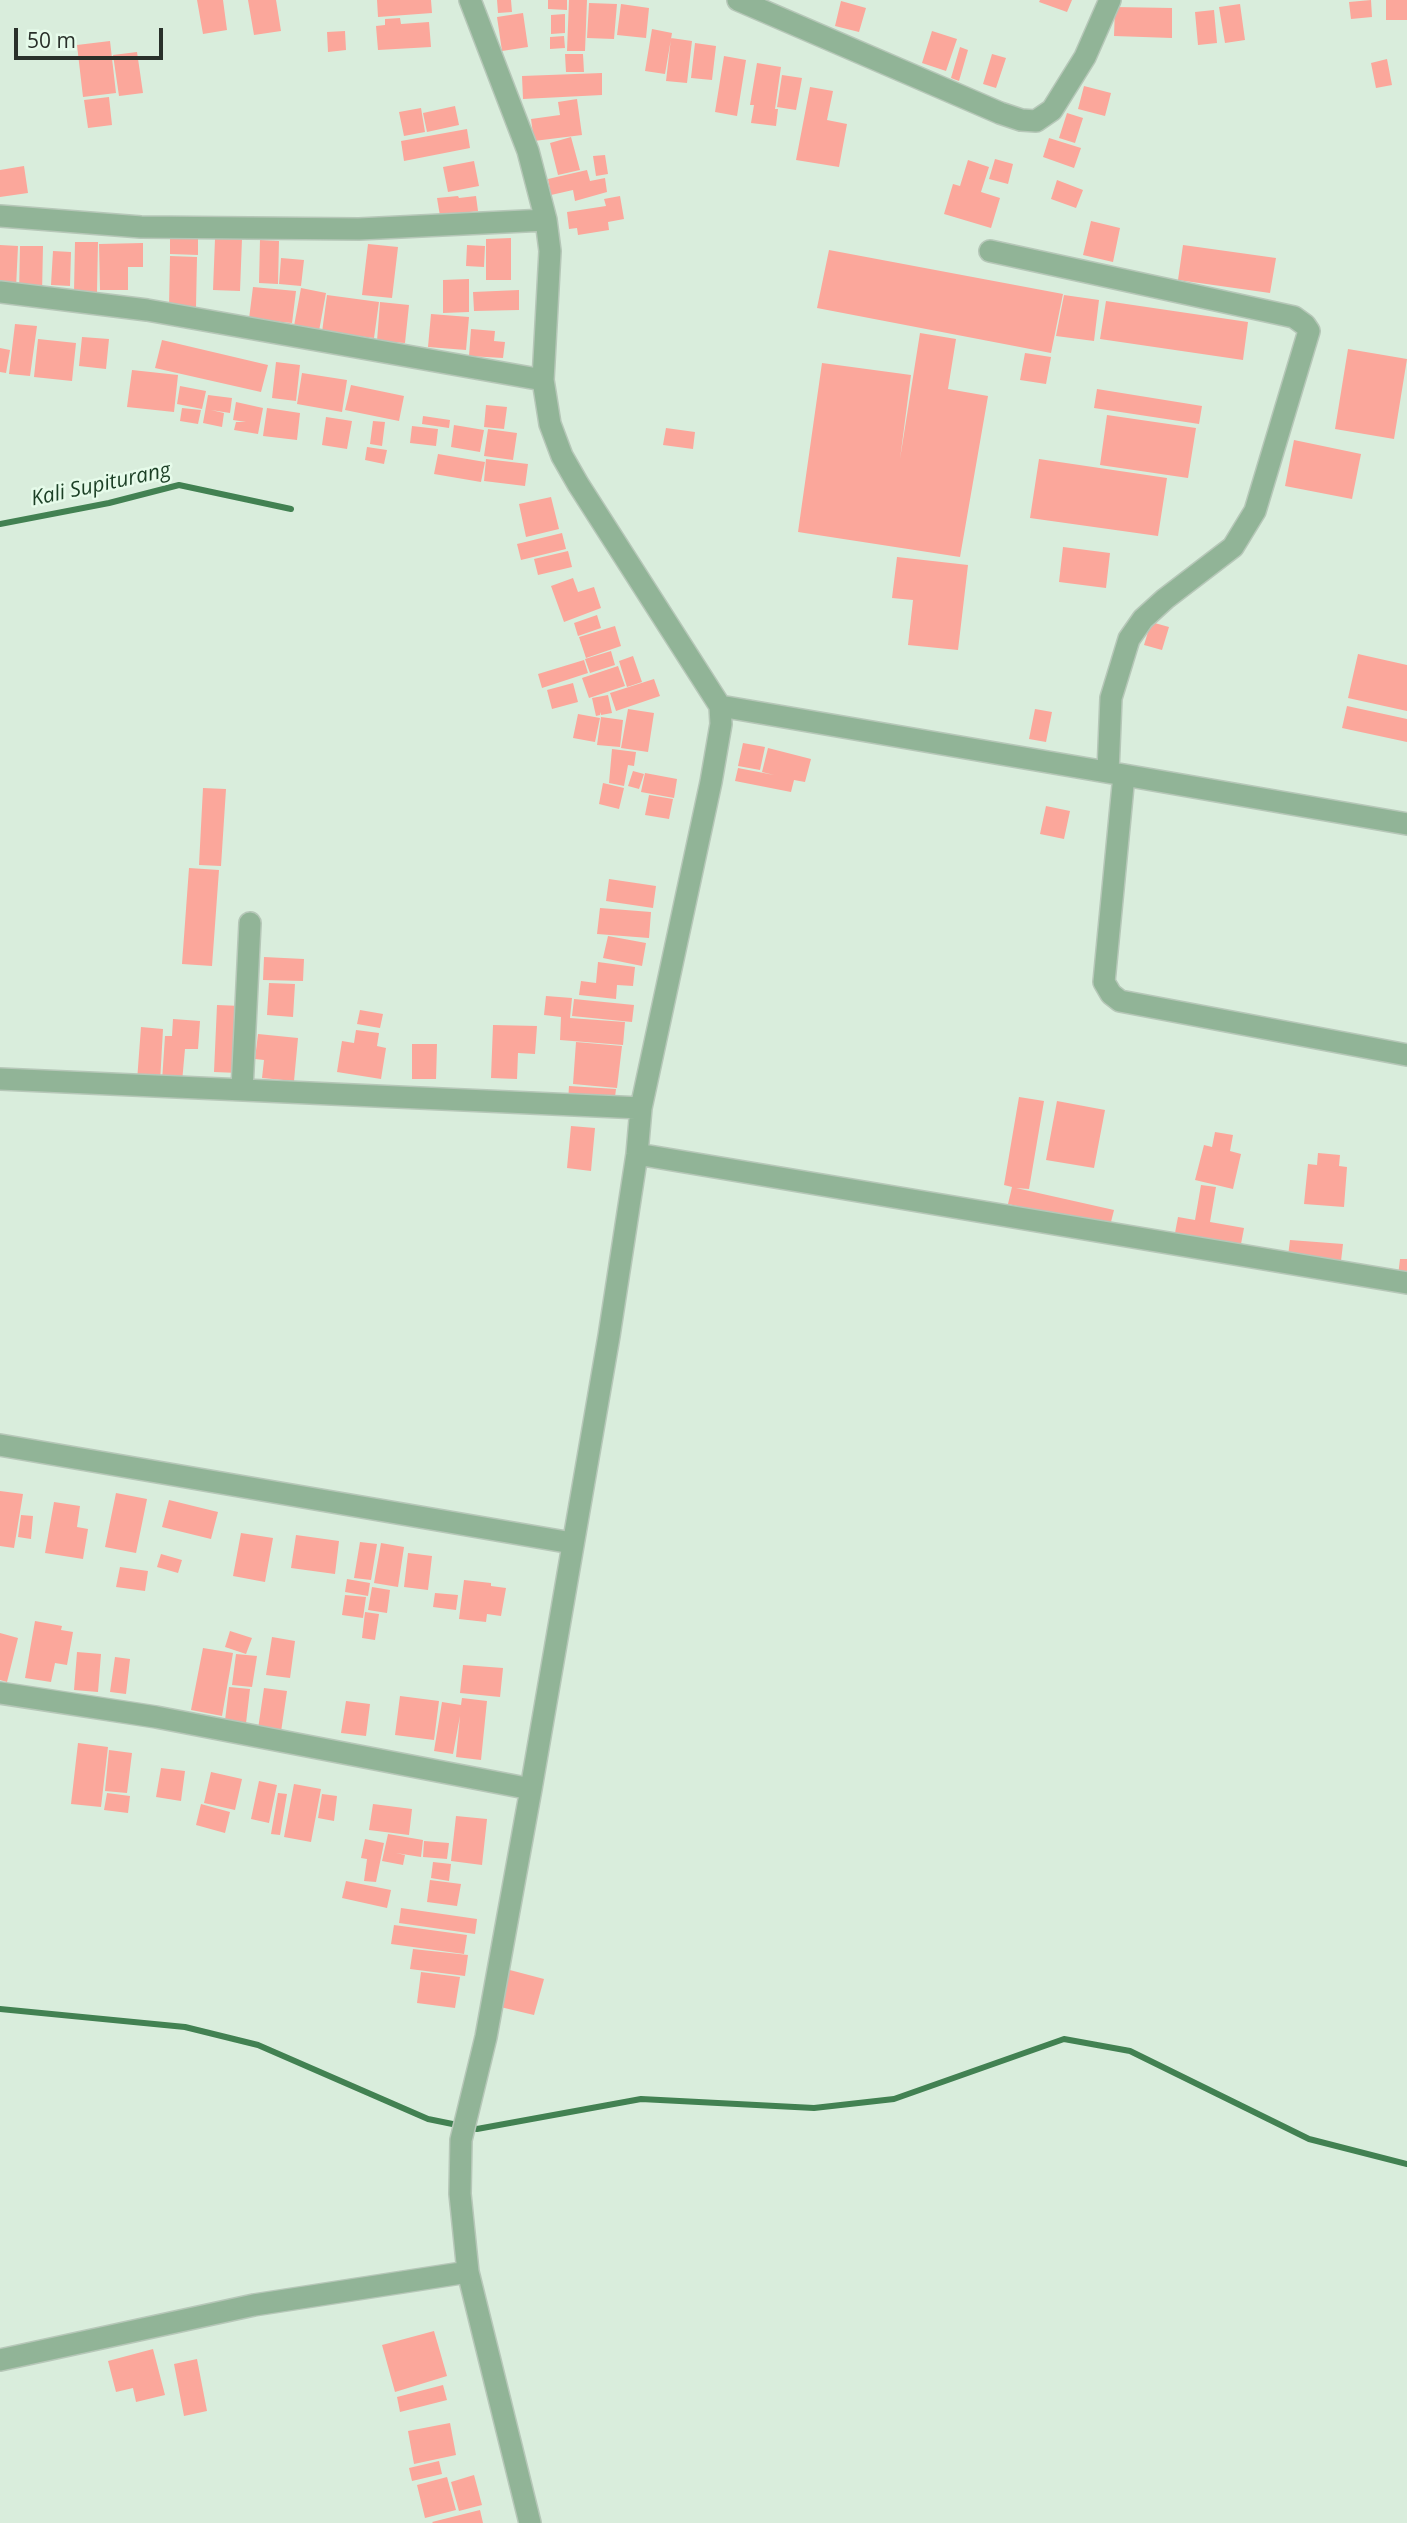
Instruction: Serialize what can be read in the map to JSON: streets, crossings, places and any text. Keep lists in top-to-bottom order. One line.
{"water":["Kali Supiturang"],"scale_bar":"50 m"}
